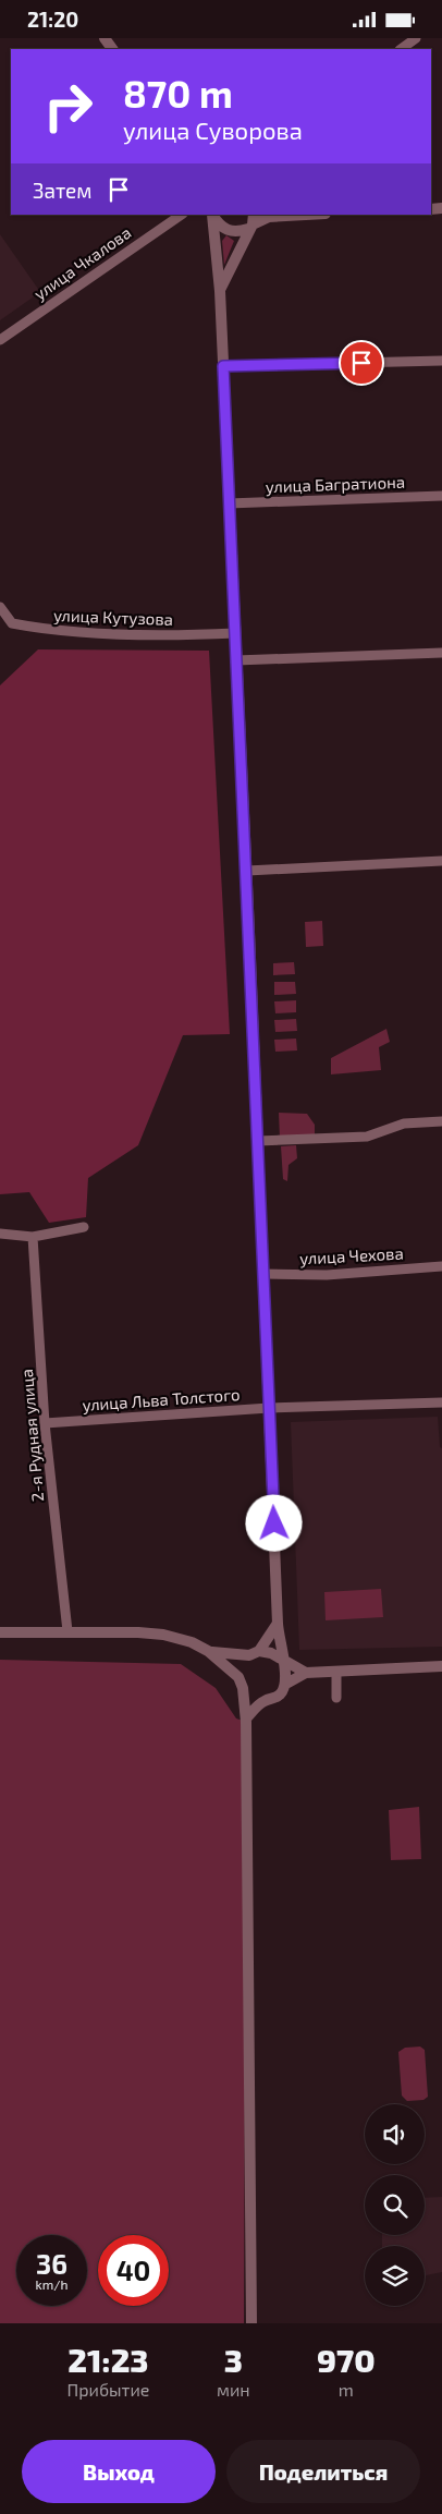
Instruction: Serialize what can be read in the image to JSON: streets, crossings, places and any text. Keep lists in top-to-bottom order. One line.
{"streets":{"street":["улица Чкалова","улица Багратиона","улица Кутузова","улица Чехова","улица Льва Толстого","2-я Рудная улица"]},"crossings":[["улица Льва Толстого","2-я Рудная улица"]],"page":{"status":"21:20","turn":["870 m","улица Суворова"],"then":"Затем","speed":"36 km/h","limit":"40","eta":["21:23","Прибытие","3","мин","970","m"],"buttons":["Выход","Поделиться"]}}
